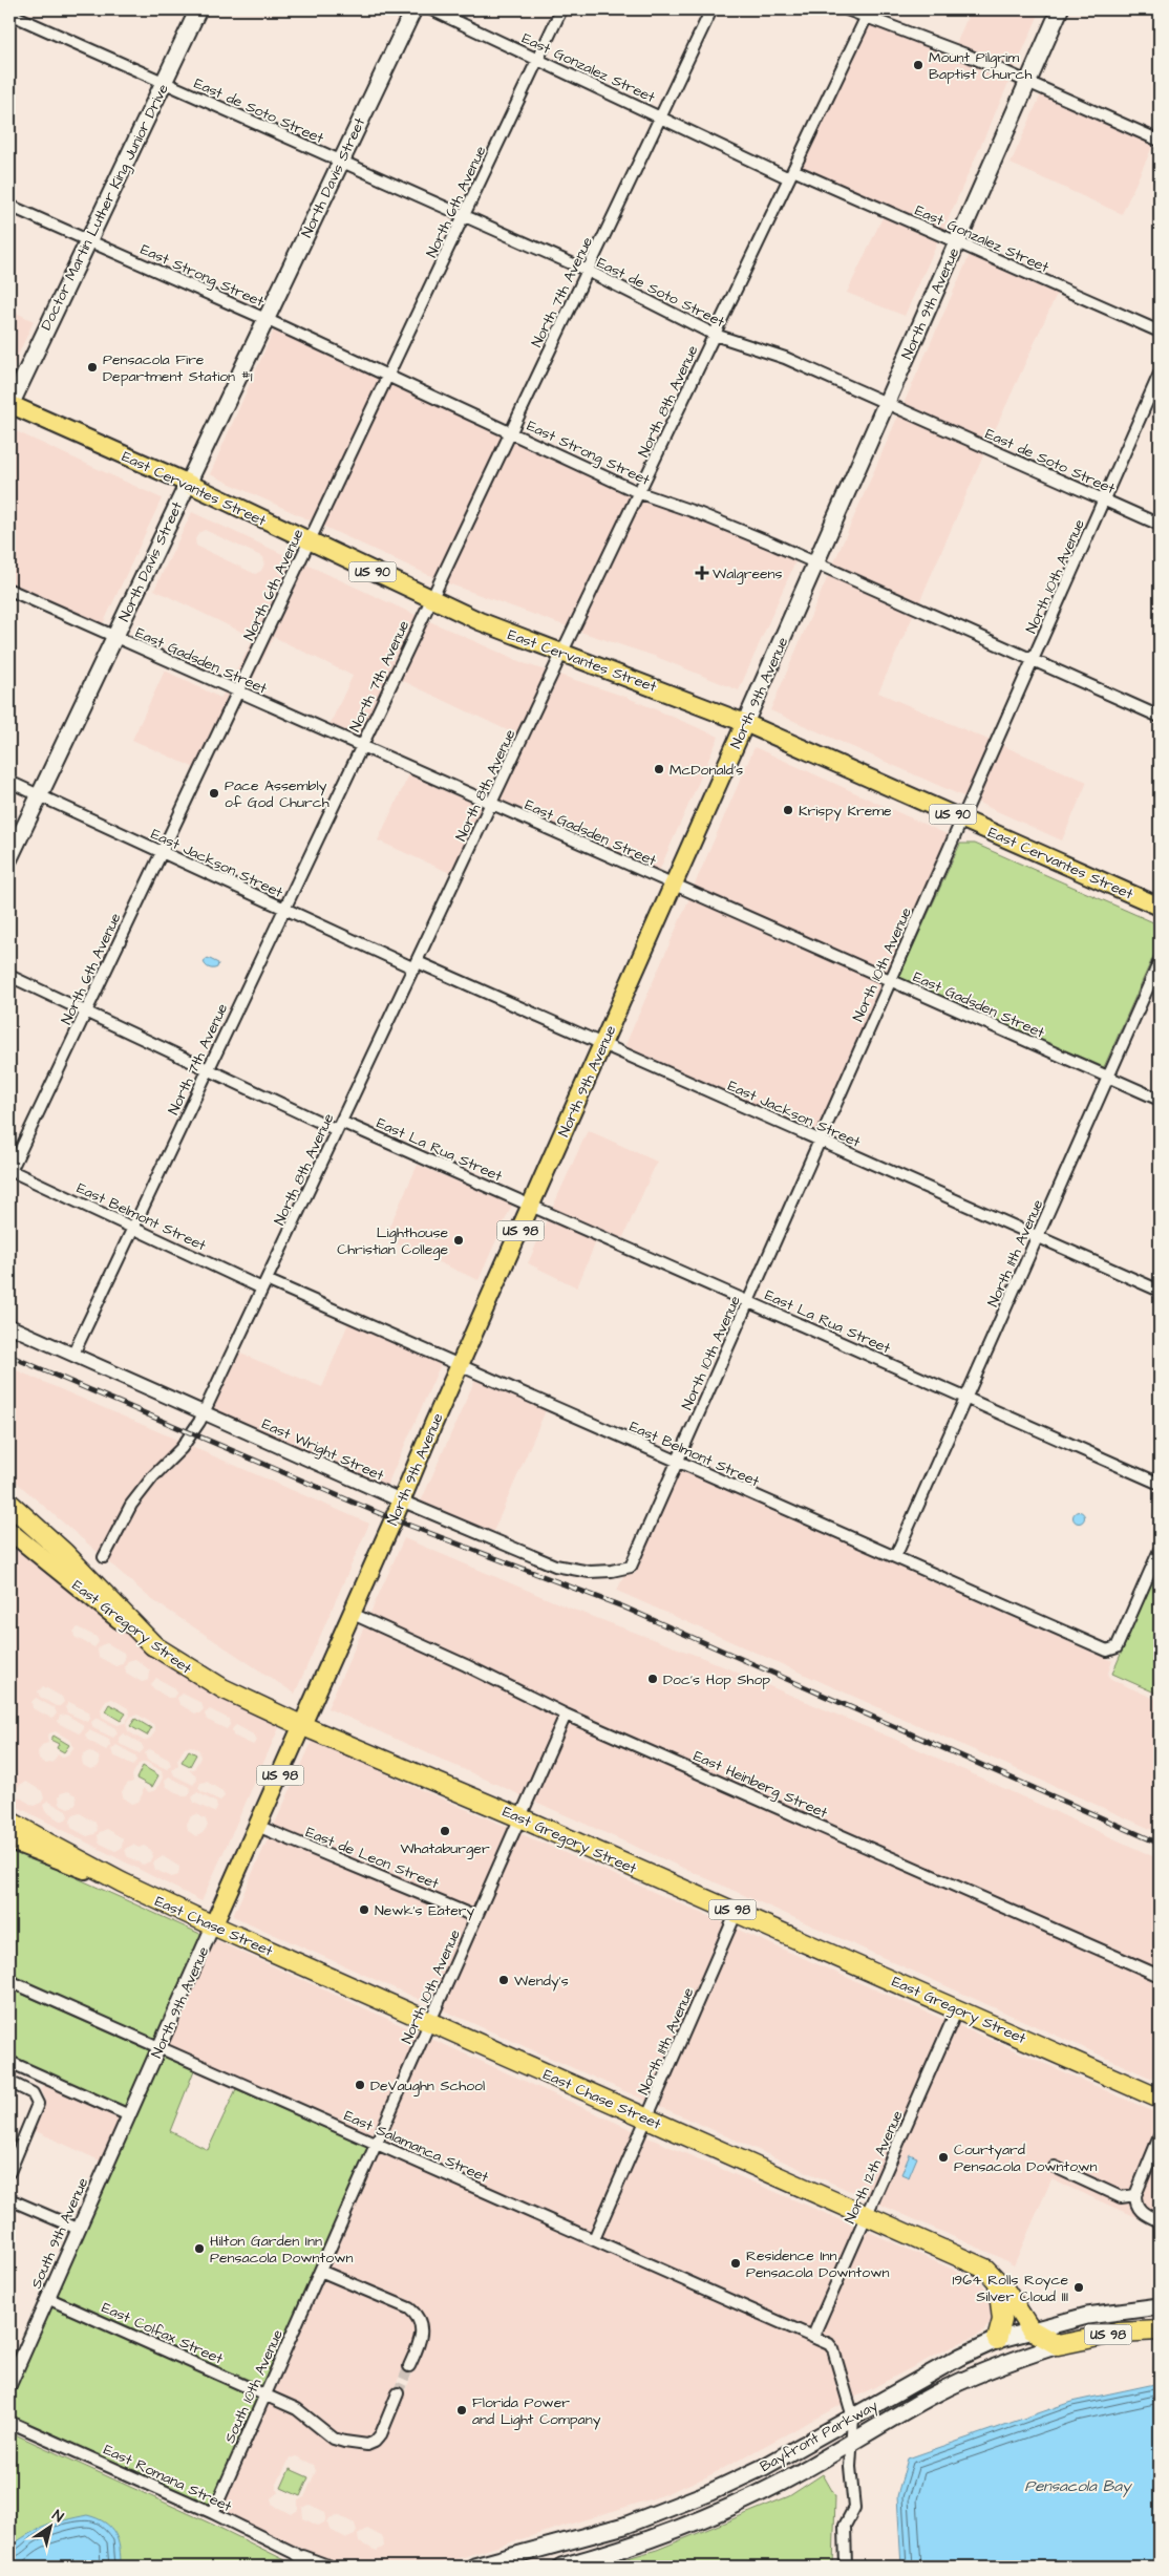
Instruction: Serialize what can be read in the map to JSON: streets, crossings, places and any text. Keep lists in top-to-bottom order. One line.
{"streets":{"highway":["US 98","East Gregory Street","East Chase Street","Bayfront Parkway"],"main road":["North Davis Street","Doctor Martin Luther King Junior Drive","North 9th Avenue","East Cervantes Street","US 90"],"street":["East Gonzalez Street","East de Soto Street","North 6th Avenue","East Strong Street","North 7th Avenue","North 8th Avenue","North 10th Avenue","East Gadsden Street","East Jackson Street","East La Rua Street","East Belmont Street","North 11th Avenue","East Wright Street","East Heinberg Street","East de Leon Street","East Salamanca Street","North 12th Avenue","South 9th Avenue","East Colfax Street","South 10th Avenue","East Romana Street"]},"crossings":[["East Gonzalez Street","North 6th Avenue"],["East Gonzalez Street","North 7th Avenue"],["East Gonzalez Street","North 9th Avenue"],["East Gonzalez Street","North 8th Avenue"],["East de Soto Street","North Davis Street"],["East de Soto Street","North 6th Avenue"],["East de Soto Street","Doctor Martin Luther King Junior Drive"],["East de Soto Street","North 7th Avenue"],["East de Soto Street","North 9th Avenue"],["East de Soto Street","North 8th Avenue"],["East de Soto Street","North 10th Avenue"],["North Davis Street","East Strong Street"],["North Davis Street","East Cervantes Street"],["North Davis Street","East Gadsden Street"],["North Davis Street","East Jackson Street"],["North 6th Avenue","East Strong Street"],["North 6th Avenue","East Cervantes Street"],["North 6th Avenue","East Gadsden Street"],["North 6th Avenue","East Jackson Street"],["North 6th Avenue","East La Rua Street"],["North 6th Avenue","East Belmont Street"],["Doctor Martin Luther King Junior Drive","East Strong Street"],["Doctor Martin Luther King Junior Drive","East Cervantes Street"],["East Strong Street","North 7th Avenue"],["East Strong Street","North 9th Avenue"],["East Strong Street","North 8th Avenue"],["East Strong Street","North 10th Avenue"],["North 7th Avenue","East Cervantes Street"],["North 7th Avenue","East Gadsden Street"],["North 7th Avenue","East Jackson Street"],["North 7th Avenue","East La Rua Street"],["North 7th Avenue","East Belmont Street"],["North 7th Avenue","East Wright Street"],["North 9th Avenue","East Cervantes Street"],["North 9th Avenue","East Gadsden Street"],["North 9th Avenue","East Jackson Street"],["North 9th Avenue","East La Rua Street"],["North 9th Avenue","East Belmont Street"],["North 9th Avenue","East Wright Street"],["North 9th Avenue","East Gregory Street"],["North 9th Avenue","East Heinberg Street"],["North 9th Avenue","East de Leon Street"],["North 9th Avenue","East Chase Street"],["North 9th Avenue","East Salamanca Street"],["North 9th Avenue","South 9th Avenue"],["North 8th Avenue","East Cervantes Street"],["North 8th Avenue","East Gadsden Street"],["North 8th Avenue","East Jackson Street"],["North 8th Avenue","East La Rua Street"],["North 8th Avenue","East Belmont Street"],["North 8th Avenue","East Wright Street"],["East Cervantes Street","North 10th Avenue"],["North 10th Avenue","East Gadsden Street"],["North 10th Avenue","East Jackson Street"],["North 10th Avenue","East La Rua Street"],["North 10th Avenue","East Belmont Street"],["North 10th Avenue","East Wright Street"],["North 10th Avenue","East Gregory Street"],["North 10th Avenue","East Heinberg Street"],["North 10th Avenue","East de Leon Street"],["North 10th Avenue","East Chase Street"],["North 10th Avenue","East Salamanca Street"],["North 10th Avenue","South 10th Avenue"],["East Gadsden Street","North 11th Avenue"],["East Jackson Street","North 11th Avenue"],["East La Rua Street","North 11th Avenue"],["East Belmont Street","North 11th Avenue"],["North 11th Avenue","East Gregory Street"],["North 11th Avenue","East Chase Street"],["North 11th Avenue","East Salamanca Street"],["East Gregory Street","North 12th Avenue"],["East Chase Street","North 12th Avenue"],["East Chase Street","Bayfront Parkway"],["East Salamanca Street","North 12th Avenue"],["East Salamanca Street","Bayfront Parkway"],["South 9th Avenue","East Colfax Street"],["East Colfax Street","South 10th Avenue"],["South 10th Avenue","East Romana Street"]],"water":["Pensacola Bay"],"places":{"other":["Mount Pilgrim Baptist Church","Pensacola Fire Department Station #1","McDonald's","Pace Assembly of God Church","Krispy Kreme","Lighthouse Christian College","Doc's Hop Shop","Whataburger","Newk's Eatery","Wendy's","DeVaughn School","Courtyard Pensacola Downtown","Hilton Garden Inn Pensacola Downtown","Residence Inn Pensacola Downtown","1964 Rolls Royce Silver Cloud III","Florida Power and Light Company"],"health":["Walgreens"]},"north":"top right"}
